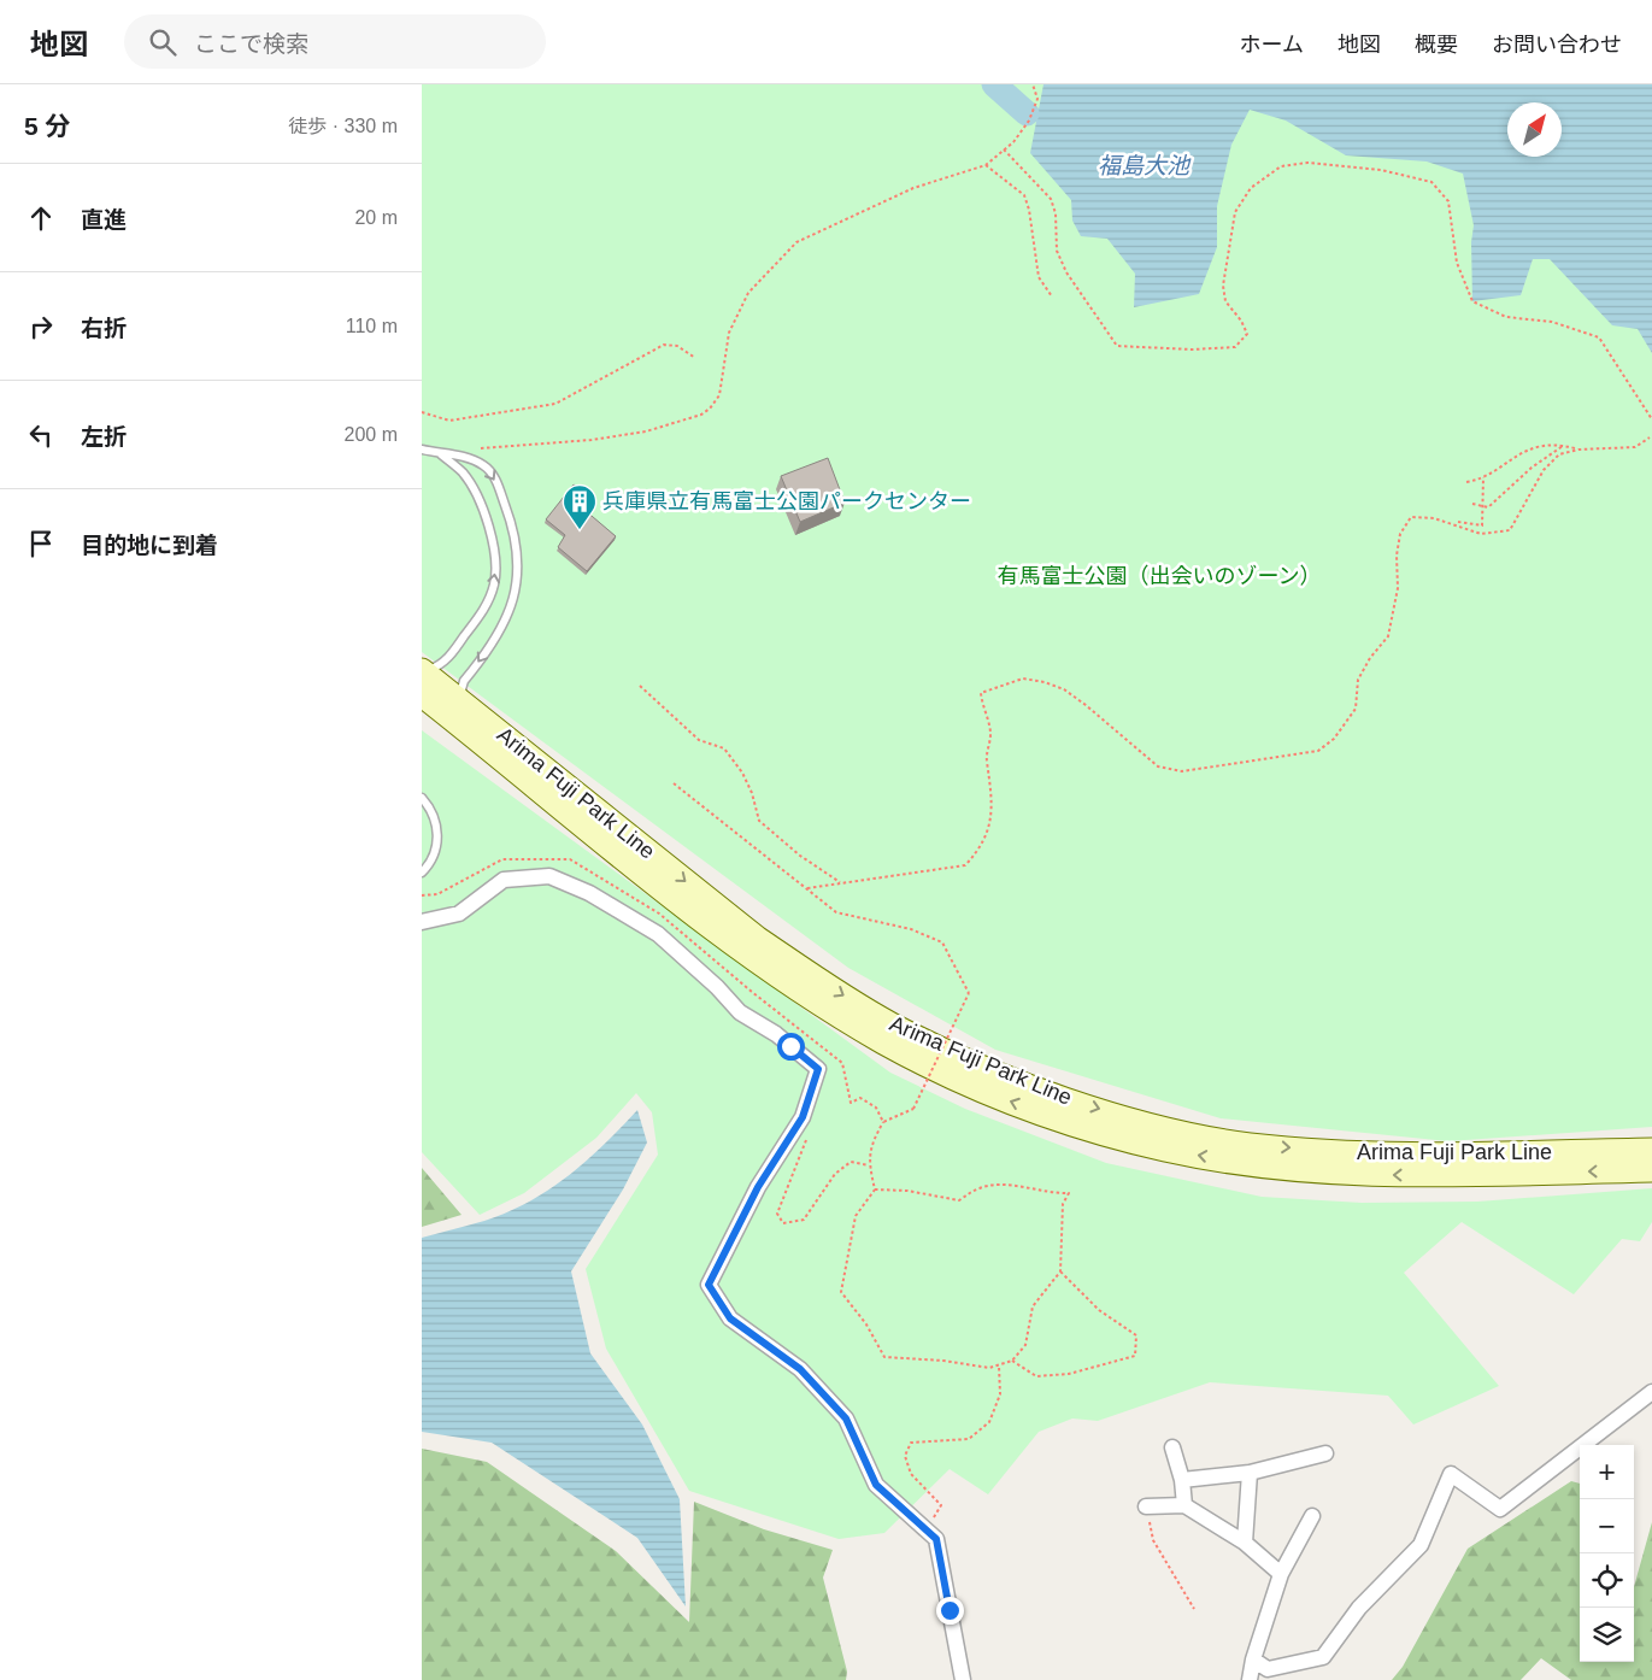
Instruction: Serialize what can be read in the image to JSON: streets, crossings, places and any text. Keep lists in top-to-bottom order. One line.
{"streets":{"main road":["Arima Fuji Park Line"]},"water":["福島大池"],"parks":["有馬富士公園（出会いのゾーン）"],"places":{"building":["兵庫県立有馬富士公園パークセンター"]},"north":"top right","page":{"header":"地図","search":"ここで検索","nav":["ホーム","地図","概要","お問い合わせ"],"heading":["5 分","徒歩 · 330 m"],"list":[["直進","20 m"],["右折","110 m"],["左折","200 m"],"目的地に到着"],"map_buttons":["+","−"]}}
